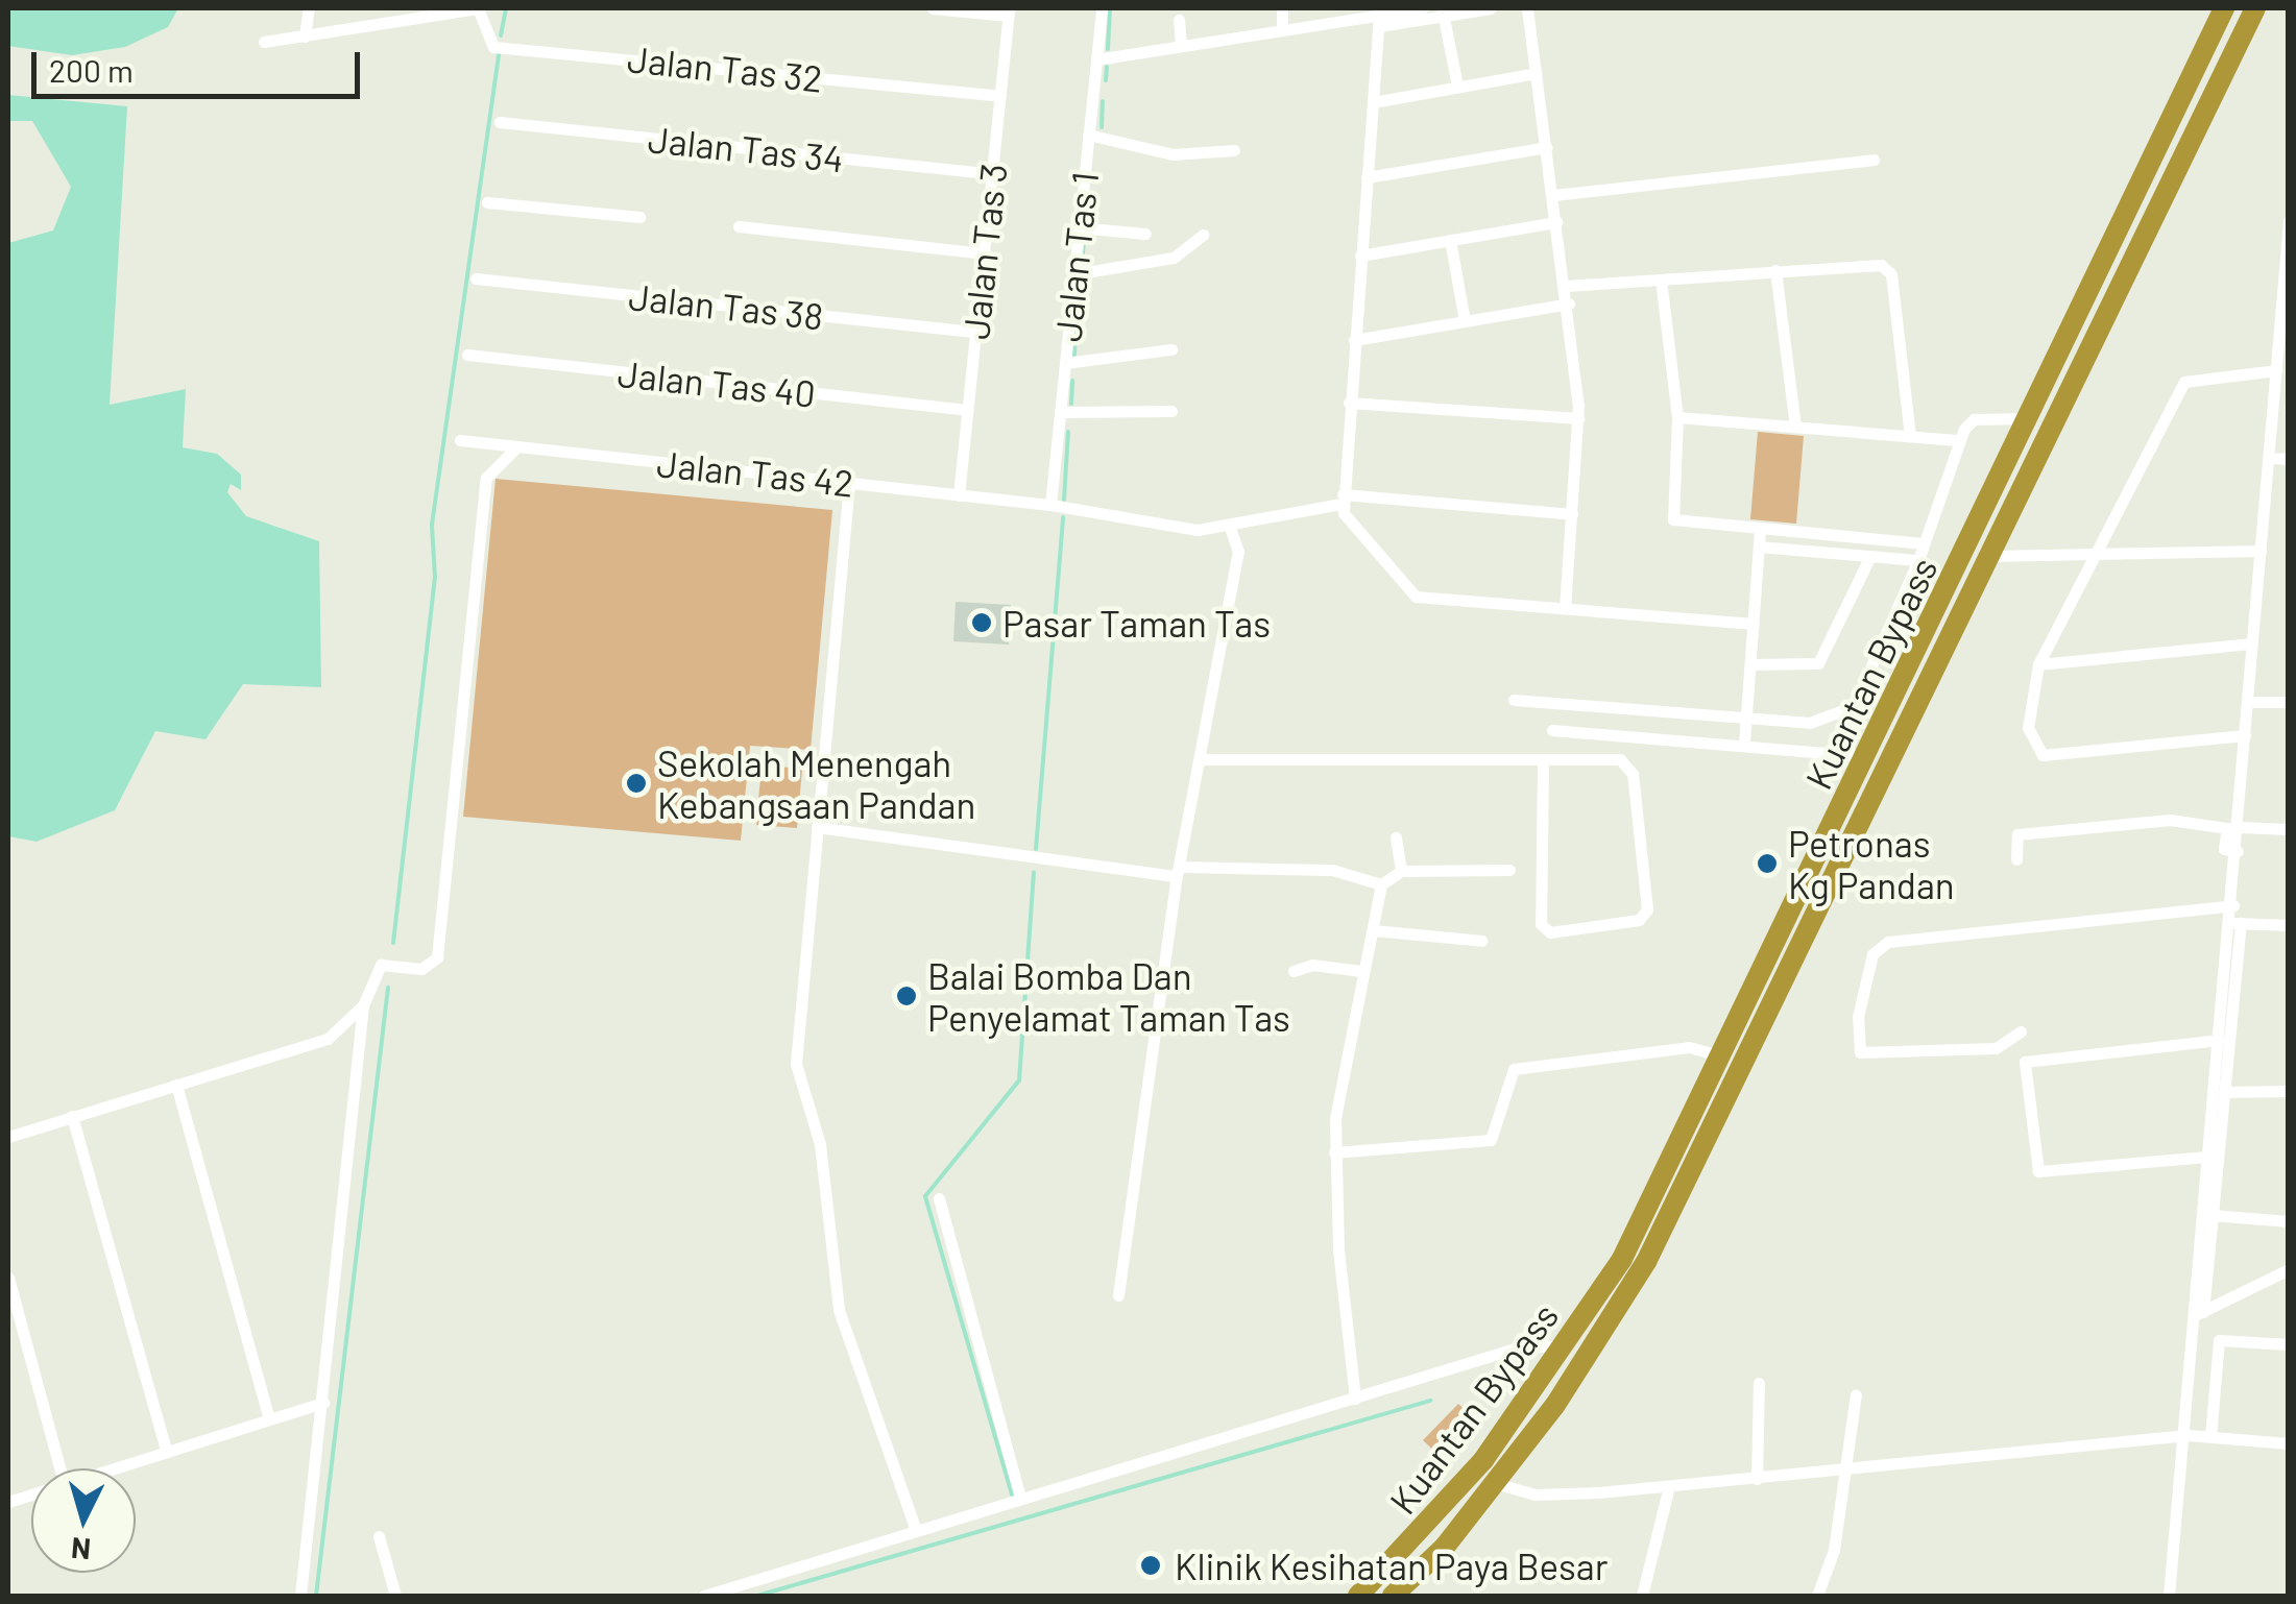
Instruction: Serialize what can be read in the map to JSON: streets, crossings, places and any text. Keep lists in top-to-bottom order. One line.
{"streets":{"highway":["Kuantan Bypass"],"street":["Jalan Tas 32","Jalan Tas 34","Jalan Tas 3","Jalan Tas 1","Jalan Tas 38","Jalan Tas 40","Jalan Tas 42"]},"crossings":[["Jalan Tas 32","Jalan Tas 3"],["Jalan Tas 34","Jalan Tas 3"],["Jalan Tas 3","Jalan Tas 38"],["Jalan Tas 3","Jalan Tas 40"],["Jalan Tas 3","Jalan Tas 42"],["Jalan Tas 1","Jalan Tas 42"]],"places":["Pasar Taman Tas","Sekolah Menengah Kebangsaan Pandan","Petronas Kg Pandan","Balai Bomba Dan Penyelamat Taman Tas","Klinik Kesihatan Paya Besar"],"scale_bar":"200 m","north":"bottom"}
